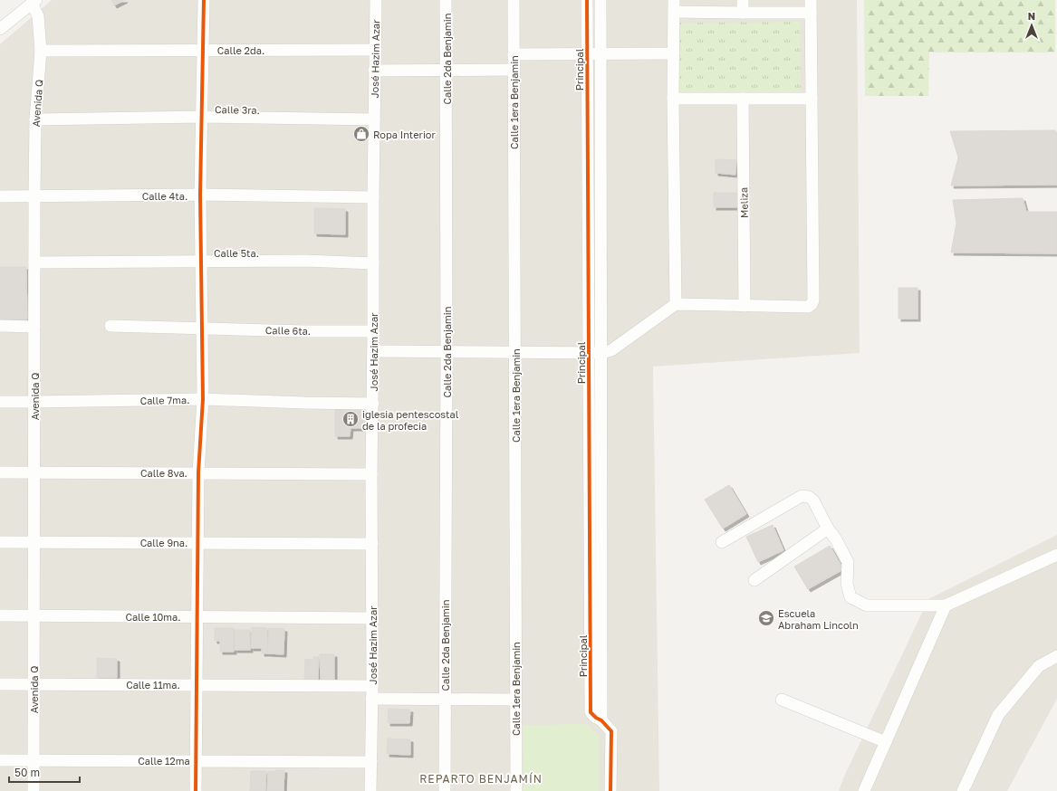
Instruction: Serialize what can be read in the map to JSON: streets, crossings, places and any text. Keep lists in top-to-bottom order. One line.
{"streets":{"street":["Calle 2da.","José Hazim Azar","Calle 2da Benjamin","Principal","Calle 1era Benjamin","Avenida Q","Calle 3ra.","Calle 4ta.","Meliza","Calle 5ta.","Calle 6ta.","Calle 7ma.","Calle 8va.","Calle 9na.","Calle 10ma.","Calle 11ma.","Calle 12ma"]},"crossings":[["Calle 2da.","José Hazim Azar"],["Calle 2da.","Avenida Q"],["José Hazim Azar","Calle 3ra."],["José Hazim Azar","Calle 4ta."],["José Hazim Azar","Calle 5ta."],["José Hazim Azar","Calle 6ta."],["José Hazim Azar","Calle 7ma."],["José Hazim Azar","Calle 8va."],["José Hazim Azar","Calle 9na."],["José Hazim Azar","Calle 10ma."],["José Hazim Azar","Calle 11ma."],["José Hazim Azar","Calle 12ma"],["Avenida Q","Calle 3ra."],["Avenida Q","Calle 4ta."],["Avenida Q","Calle 5ta."],["Avenida Q","Calle 7ma."],["Avenida Q","Calle 8va."],["Avenida Q","Calle 9na."],["Avenida Q","Calle 10ma."],["Avenida Q","Calle 11ma."],["Avenida Q","Calle 12ma"]],"districts":["REPARTO BENJAMÍN"],"places":{"shop":["Ropa Interior"],"building":["iglesia pentescostal de la profecia"],"school or university":["Escuela Abraham Lincoln"]},"scale_bar":"50 m","north":"top"}
